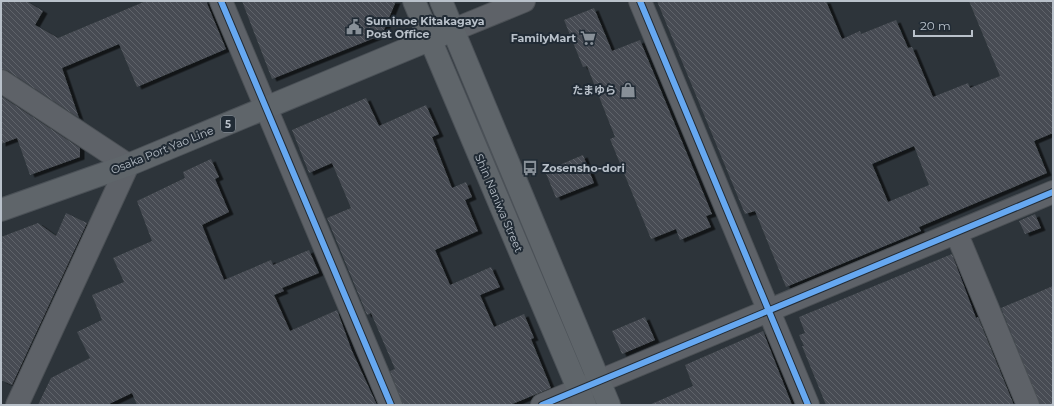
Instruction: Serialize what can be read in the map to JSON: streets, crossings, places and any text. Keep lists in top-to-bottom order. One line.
{"streets":{"main road":["5","Osaka Port Yao Line","Shin Naniwa Street"]},"crossings":[["Osaka Port Yao Line","Shin Naniwa Street"]],"places":{"public building":["Suminoe Kitakagaya Post Office"],"supermarket":["FamilyMart"],"shop":["たまゆら"],"bus stop":["Zosensho-dori"]},"scale_bar":"20 m"}
